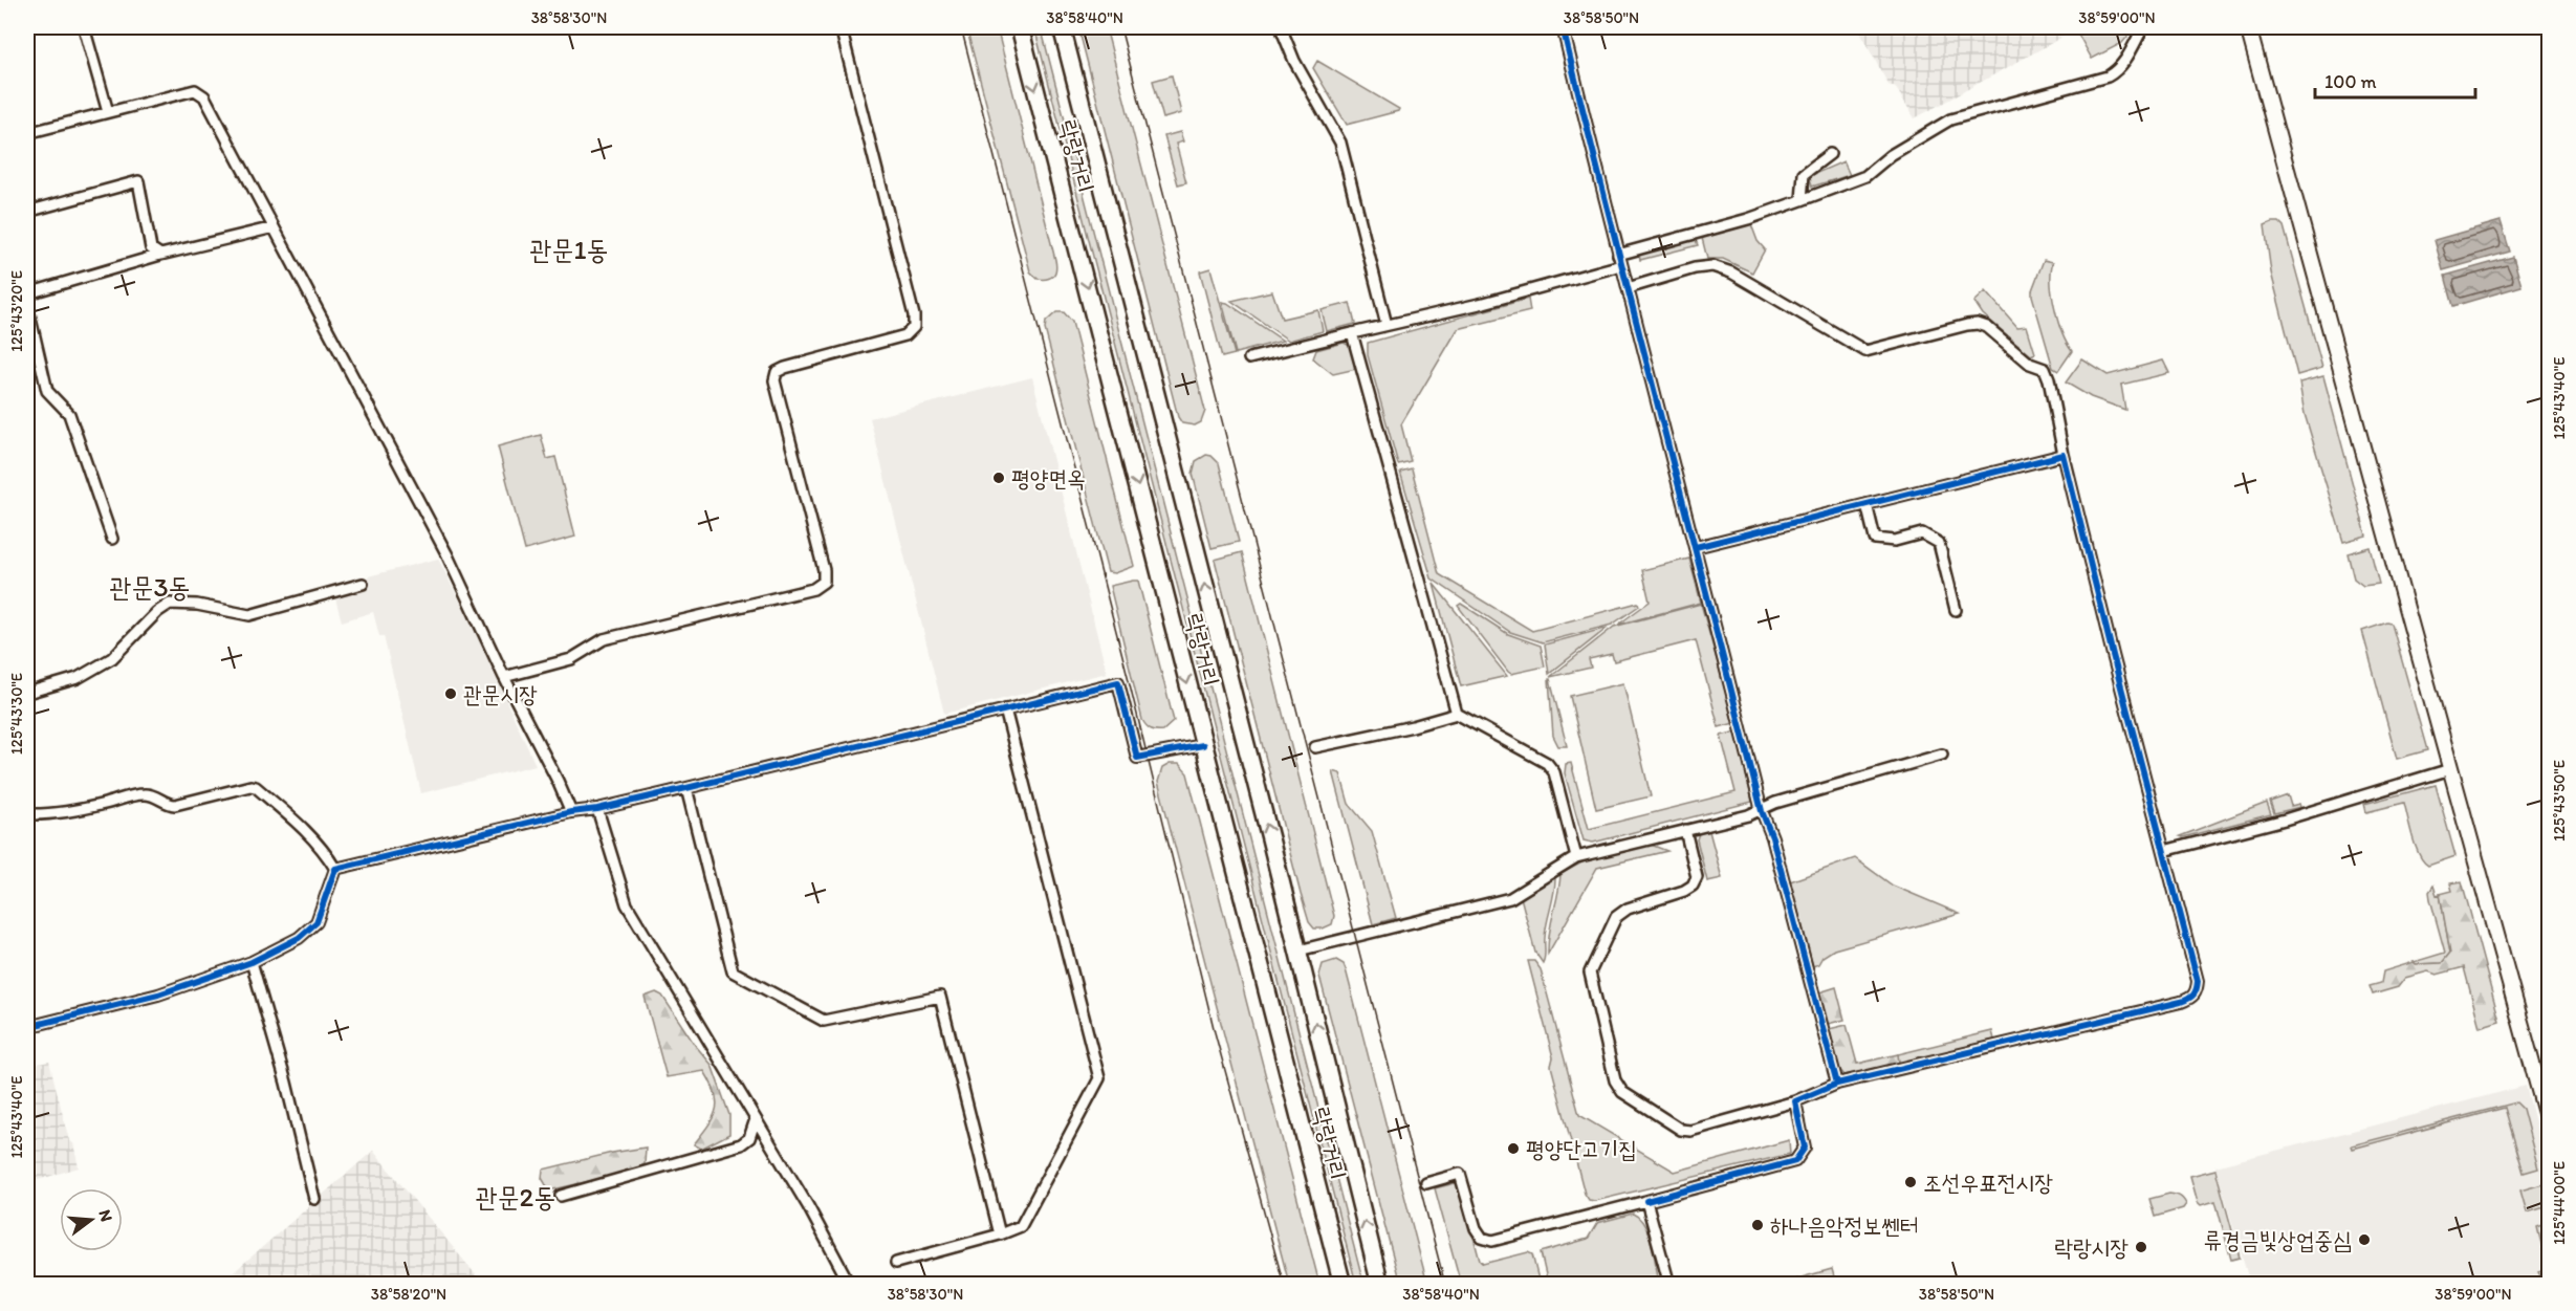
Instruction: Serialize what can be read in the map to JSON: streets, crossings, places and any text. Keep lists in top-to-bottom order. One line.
{"streets":{"main road":["락랑거리"]},"districts":["관문1동","관문3동","관문2동"],"places":["평양면옥","관문시장","평양단고기집","조선우표전시장","하나음악정보쎈터","류경금빛상업중심","락랑시장"],"scale_bar":"100 m","north":"right","coordinates":["38°58'30\"N","38°58'40\"N","38°58'50\"N","38°59'00\"N","125°43'20\"E","125°43'40\"E","125°43'30\"E","125°43'50\"E","125°44'00\"E","38°58'20\"N"]}
